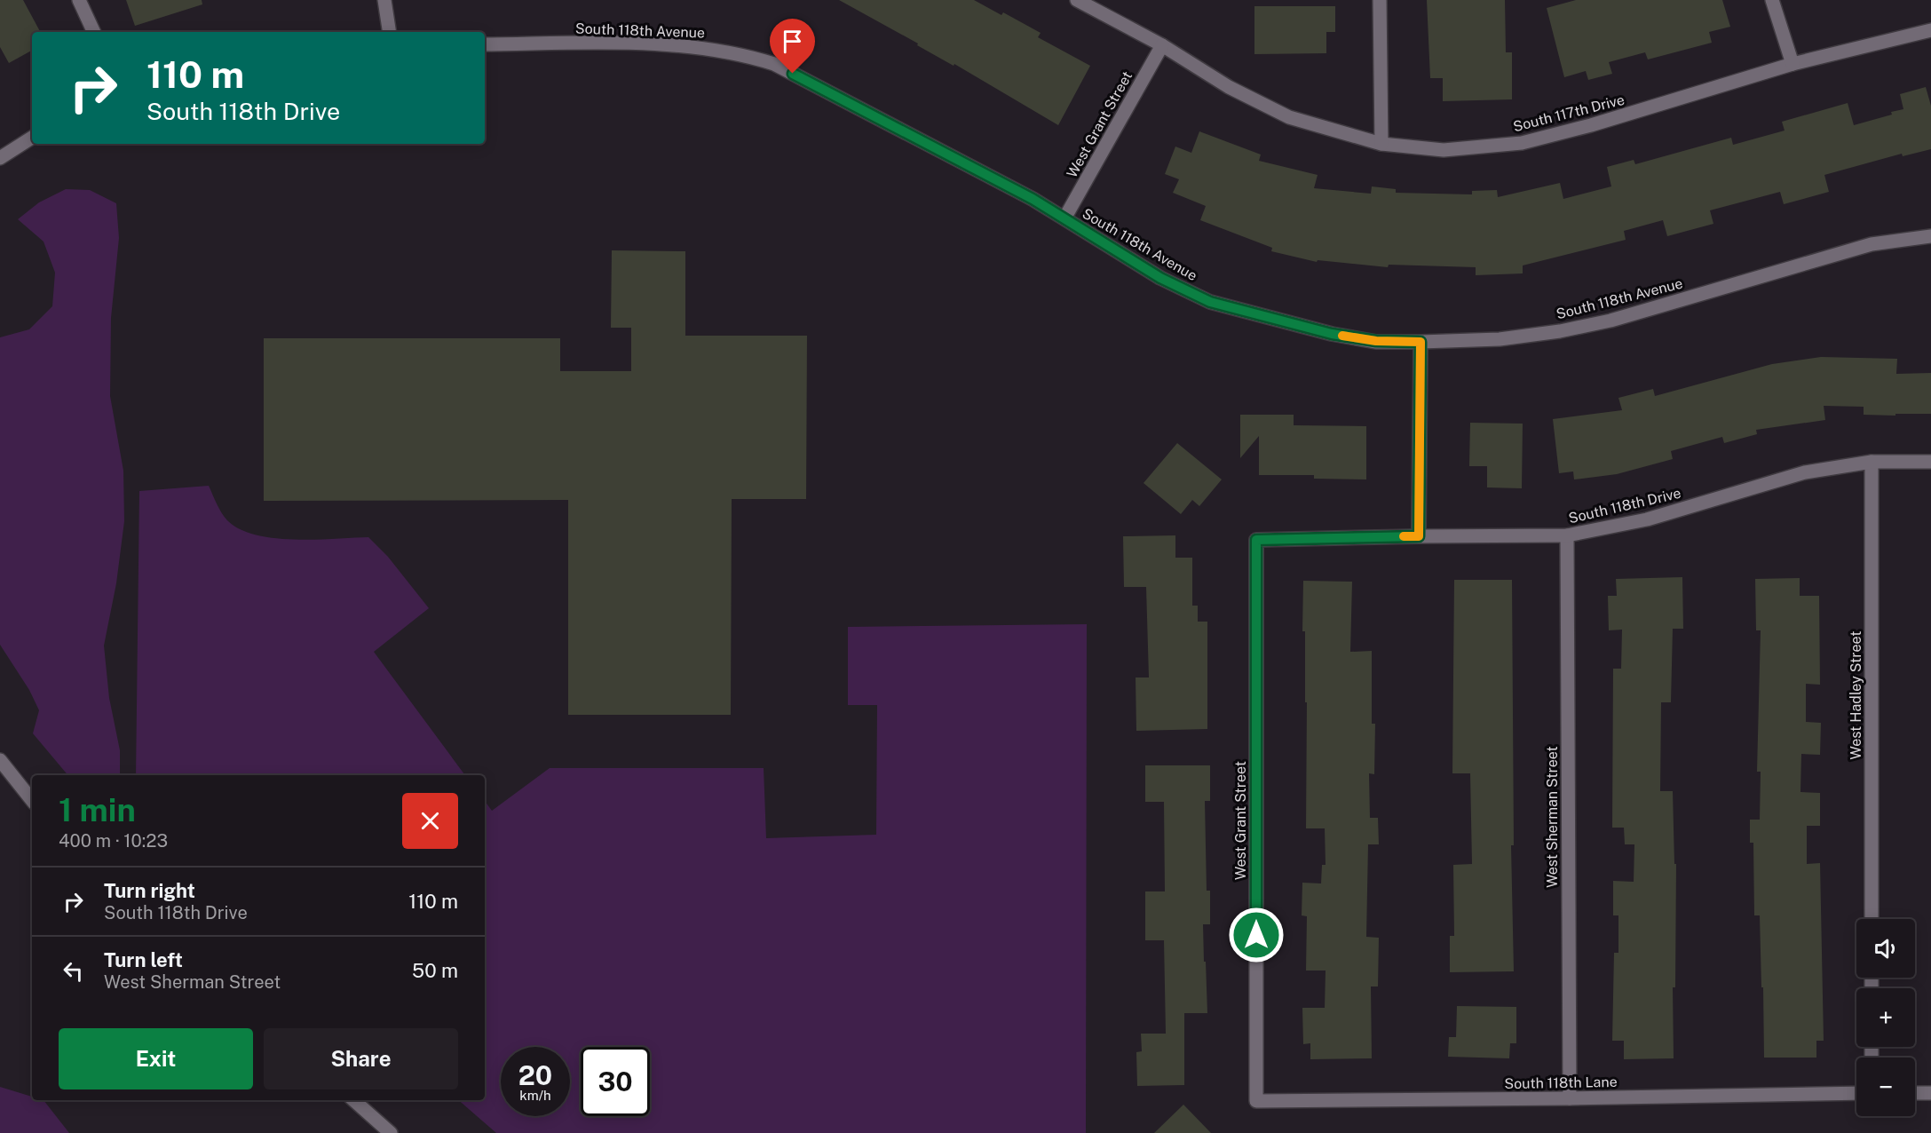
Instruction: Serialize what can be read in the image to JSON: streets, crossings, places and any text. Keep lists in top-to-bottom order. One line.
{"streets":{"street":["South 118th Avenue","South 117th Drive","West Grant Street","South 118th Drive","West Hadley Street","West Sherman Street","South 118th Lane"]},"crossings":[["South 118th Avenue","West Grant Street"],["South 117th Drive","West Grant Street"],["West Grant Street","South 118th Drive"],["West Grant Street","South 118th Lane"],["South 118th Drive","West Hadley Street"],["South 118th Drive","West Sherman Street"],["West Sherman Street","South 118th Lane"]],"page":{"turn":["110 m","South 118th Drive"],"heading":["1 min","400 m · 10:23"],"list":[{"name":"Turn right","note":"South 118th Drive","value":"110 m"},{"name":"Turn left","note":"West Sherman Street","value":"50 m"}],"map_buttons":["+","−"],"buttons":["Exit","Share"],"speed":"20 km/h","limit":"30"}}
